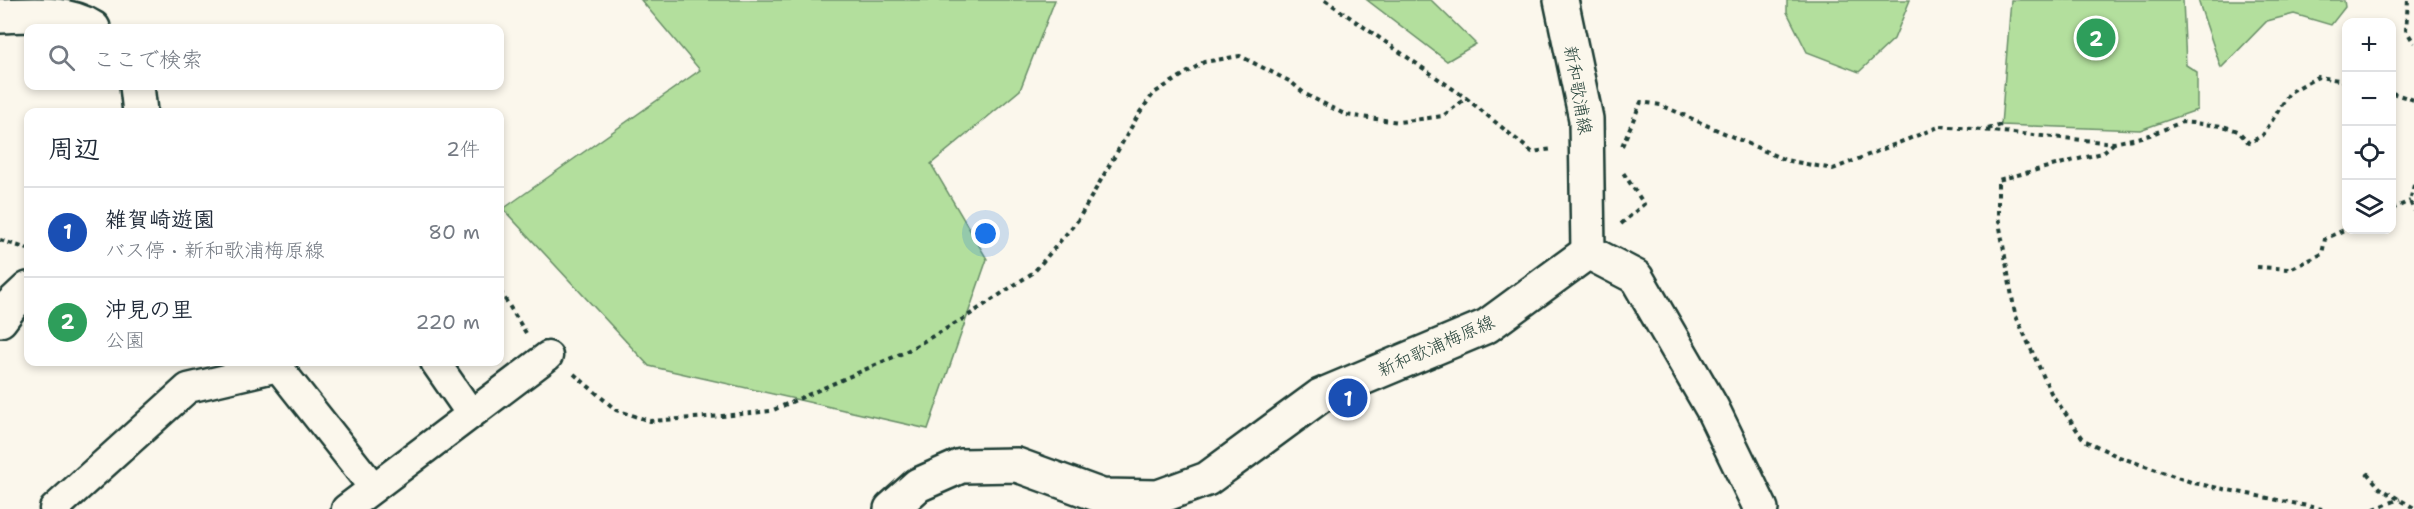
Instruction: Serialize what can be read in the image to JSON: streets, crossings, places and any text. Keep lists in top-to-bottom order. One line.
{"streets":{"main road":["新和歌浦線","新和歌浦梅原線"]},"crossings":[["新和歌浦線","新和歌浦梅原線"]],"page":{"pins":["2","1"],"map_buttons":["+","−"],"search":"ここで検索","heading":["周辺","2件"],"list":[{"mark":"1","name":"雑賀崎遊園","note":"バス停 · 新和歌浦梅原線","value":"80 m"},{"mark":"2","name":"沖見の里","note":"公園","value":"220 m"}]}}
